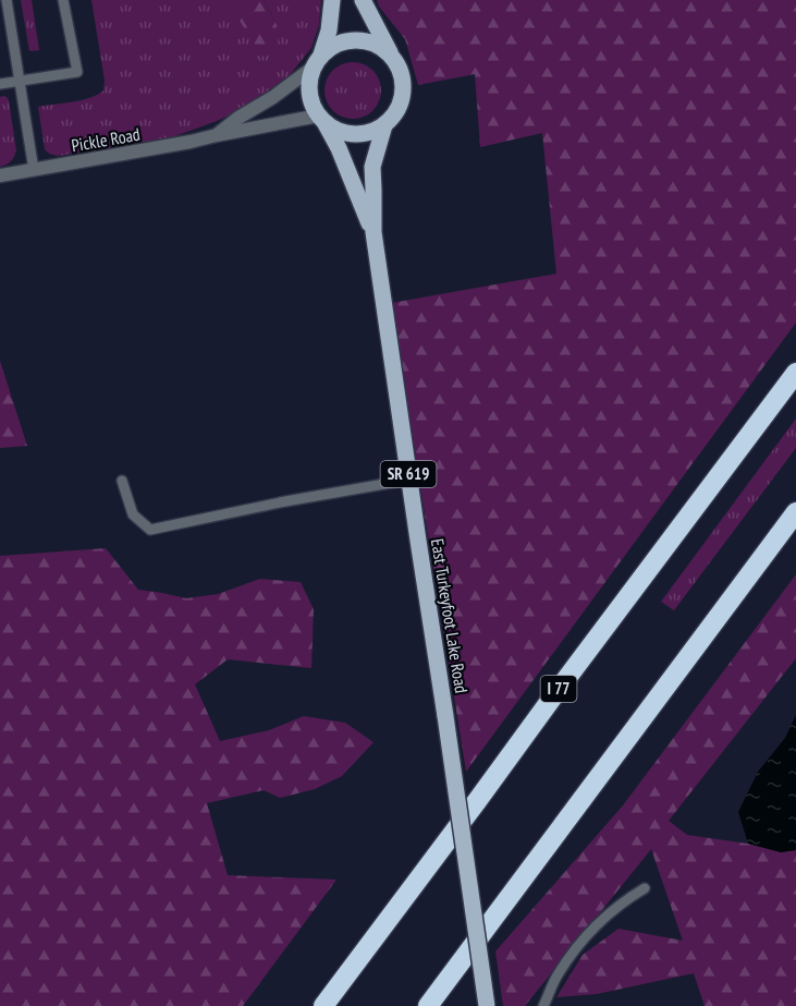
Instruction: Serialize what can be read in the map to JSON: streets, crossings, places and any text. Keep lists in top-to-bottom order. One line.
{"streets":{"highway":["I 77"],"main road":["SR 619","East Turkeyfoot Lake Road"],"street":["Pickle Road"]},"crossings":[["Pickle Road","East Turkeyfoot Lake Road"]]}
